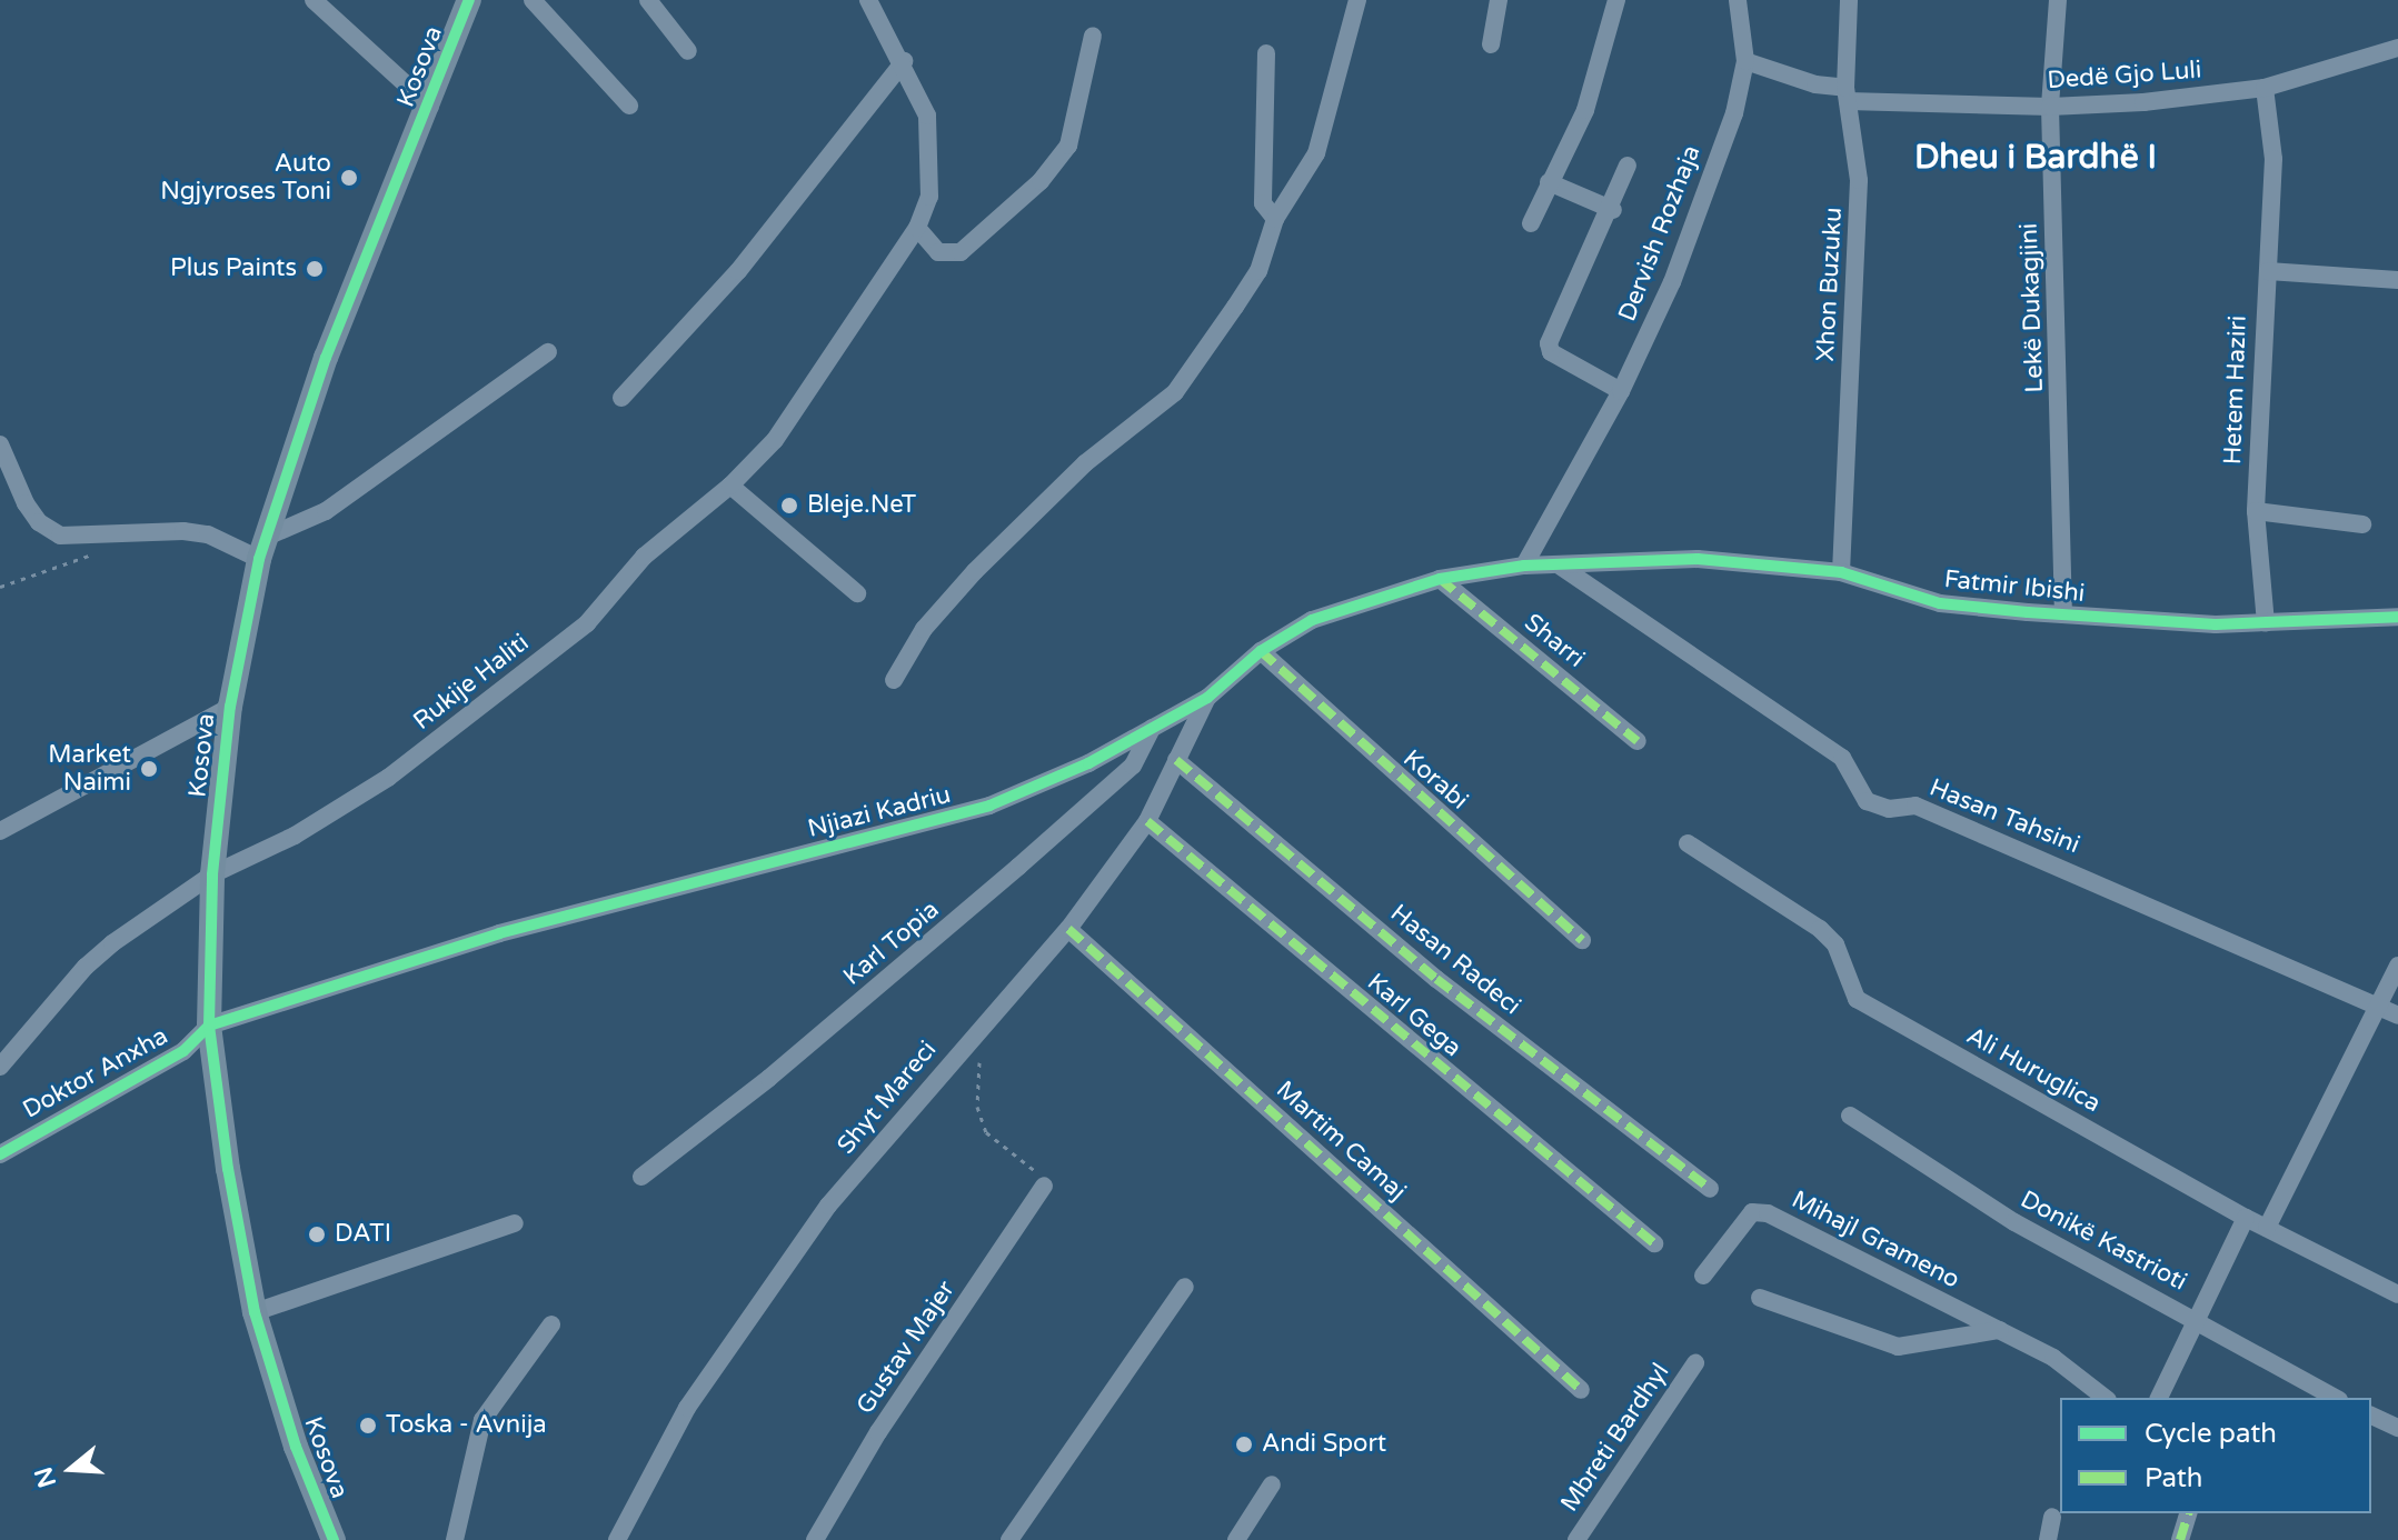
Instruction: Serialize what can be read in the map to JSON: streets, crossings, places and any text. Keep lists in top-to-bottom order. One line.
{"streets":{"street":["Kosova","Dedë Gjo Luli","Dervish Rozhaja","Xhon Buzuku","Lekë Dukagjini","Hetem Haziri","Fatmir Ibishi","Sharri","Rukije Haliti","Korabi","Njiazi Kadriu","Hasan Tahsini","Karl Topia","Hasan Radeci","Karl Gega","Ali Huruglica","Doktor Anxha","Shyt Mareci","Martim Camaj","Mihajl Grameno","Donikë Kastrioti","Gustav Majer","Mbreti Bardhyl"]},"crossings":[["Kosova","Rukije Haliti"],["Kosova","Njiazi Kadriu"],["Kosova","Doktor Anxha"],["Dedë Gjo Luli","Dervish Rozhaja"],["Dedë Gjo Luli","Xhon Buzuku"],["Dedë Gjo Luli","Lekë Dukagjini"],["Dedë Gjo Luli","Hetem Haziri"],["Dervish Rozhaja","Fatmir Ibishi"],["Dervish Rozhaja","Njiazi Kadriu"],["Xhon Buzuku","Fatmir Ibishi"],["Lekë Dukagjini","Fatmir Ibishi"],["Hetem Haziri","Fatmir Ibishi"],["Fatmir Ibishi","Njiazi Kadriu"],["Fatmir Ibishi","Hasan Tahsini"],["Sharri","Njiazi Kadriu"],["Korabi","Njiazi Kadriu"],["Njiazi Kadriu","Karl Topia"],["Njiazi Kadriu","Doktor Anxha"],["Njiazi Kadriu","Shyt Mareci"],["Hasan Radeci","Shyt Mareci"],["Karl Gega","Shyt Mareci"],["Shyt Mareci","Martim Camaj"]],"districts":["Dheu i Bardhë I"],"places":["Auto Ngjyroses Toni","Plus Paints","Bleje.NeT","Market Naimi","DATI","Toska - Avnija","Andi Sport"],"legend":["Cycle path","Path"],"north":"left"}
